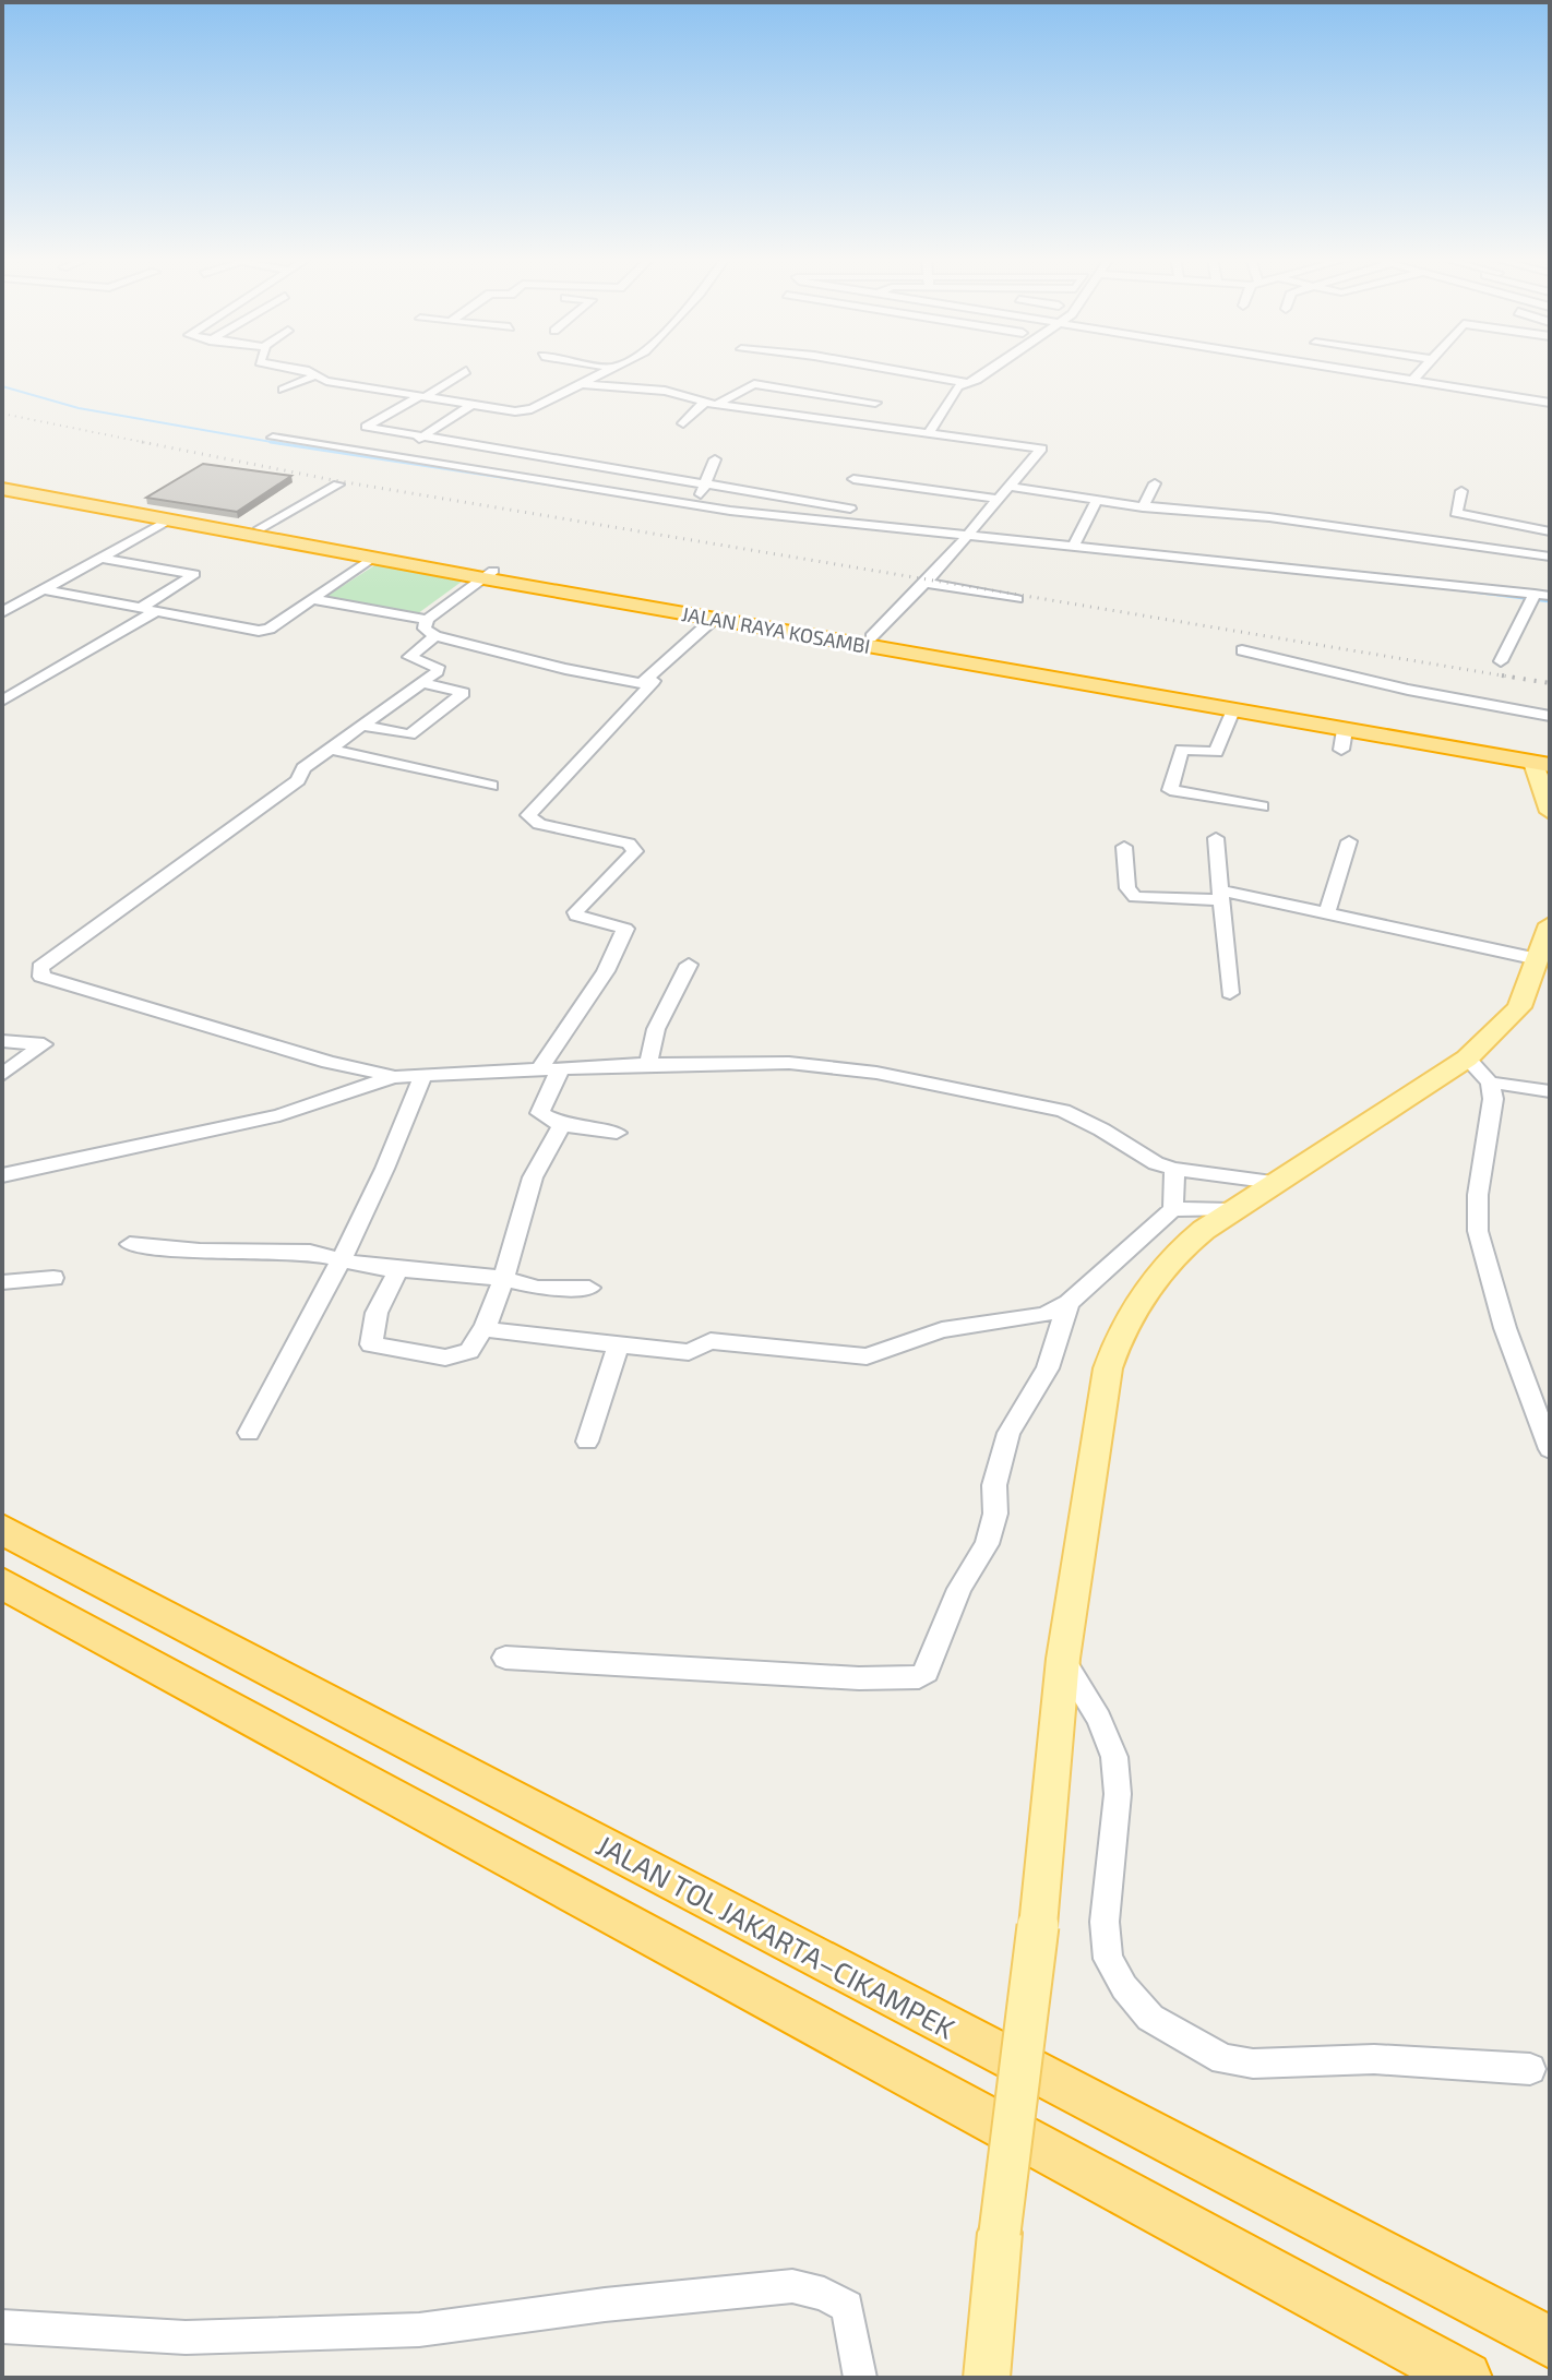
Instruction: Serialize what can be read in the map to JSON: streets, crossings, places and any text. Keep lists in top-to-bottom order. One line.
{"streets":{"highway":["JALAN RAYA KOSAMBI","JALAN TOL JAKARTA–CIKAMPEK"]}}
